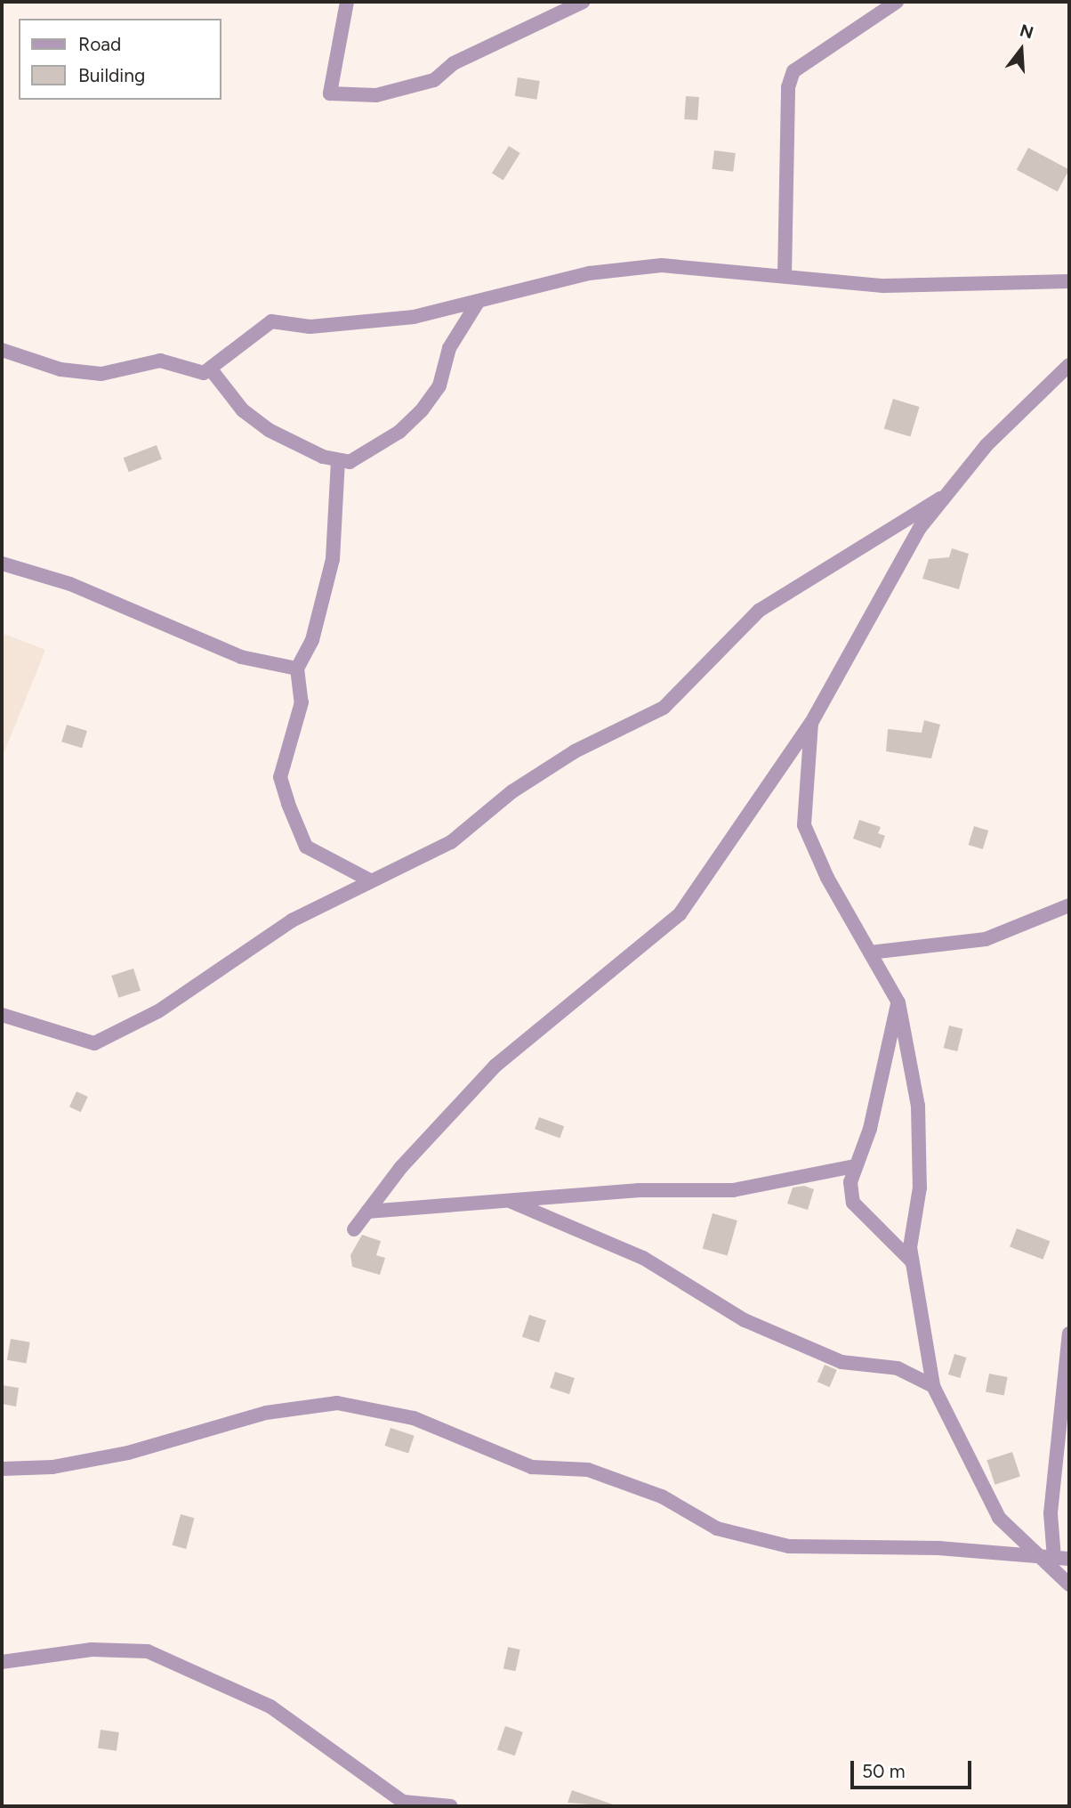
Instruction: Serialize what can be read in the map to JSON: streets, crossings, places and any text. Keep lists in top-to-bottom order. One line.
{"legend":["Road","Building"],"scale_bar":"50 m","north":"top"}
